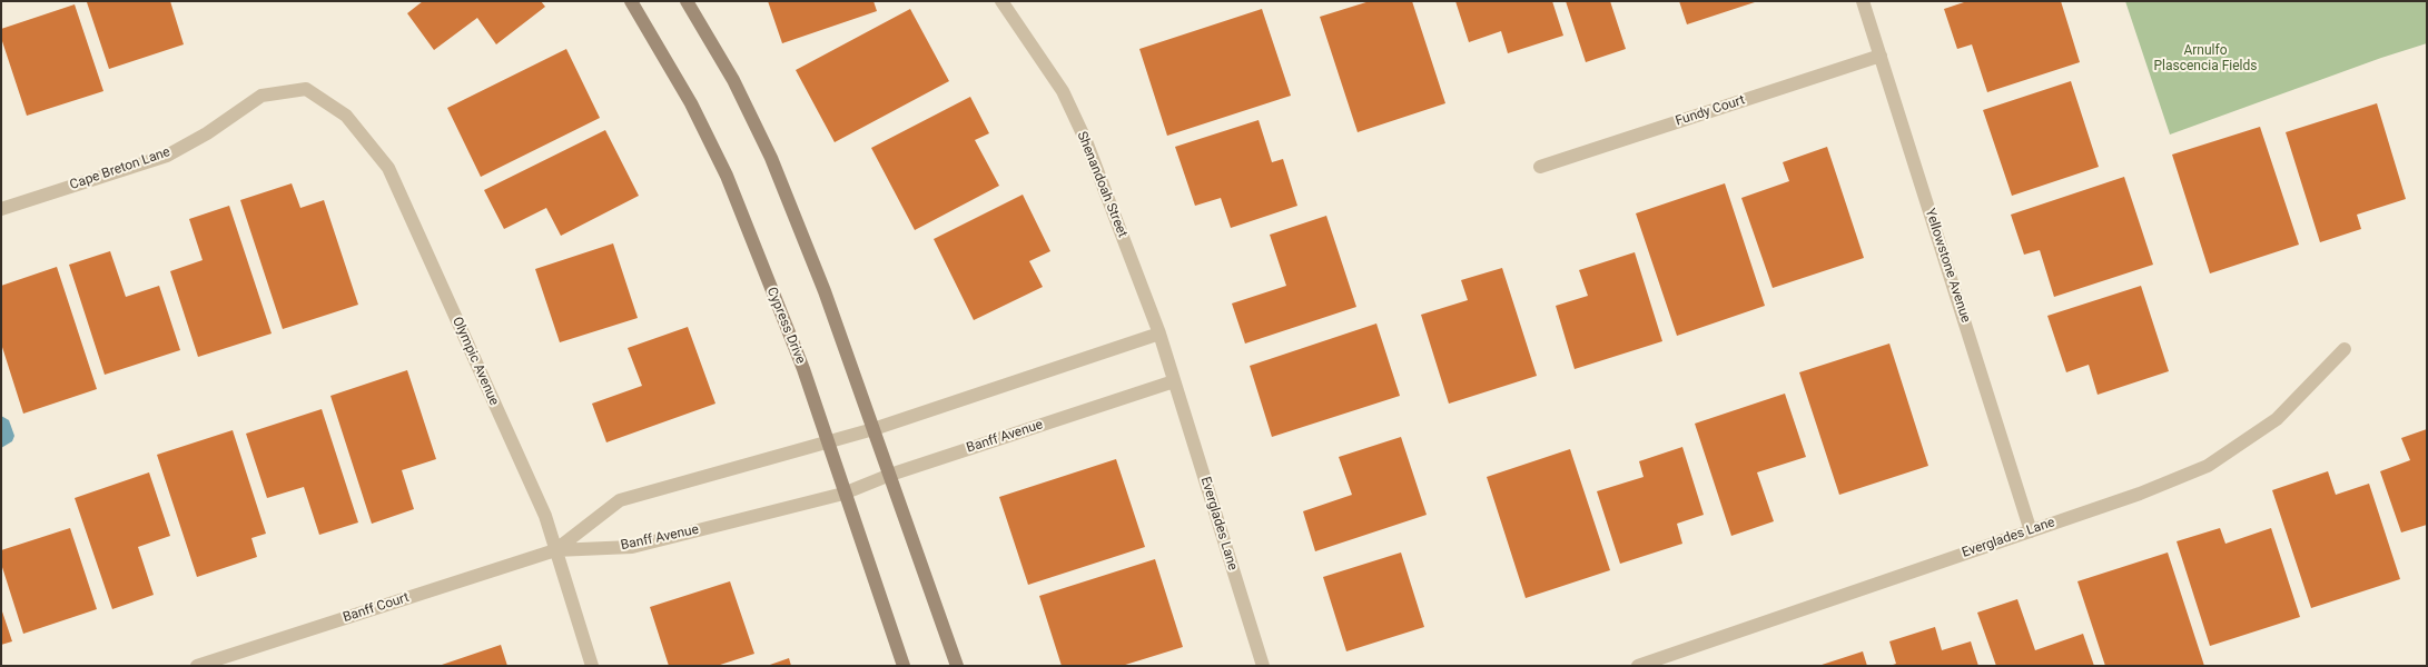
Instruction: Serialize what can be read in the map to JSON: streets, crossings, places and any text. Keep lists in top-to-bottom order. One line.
{"streets":{"street":["Fundy Court","Cape Breton Lane","Shenandoah Street","Yellowstone Avenue","Cypress Drive","Olympic Avenue","Banff Avenue","Everglades Lane","Banff Court"]},"crossings":[["Fundy Court","Yellowstone Avenue"],["Cape Breton Lane","Olympic Avenue"],["Shenandoah Street","Banff Avenue"],["Shenandoah Street","Everglades Lane"],["Yellowstone Avenue","Everglades Lane"],["Cypress Drive","Banff Avenue"],["Olympic Avenue","Banff Avenue"],["Olympic Avenue","Banff Court"],["Banff Avenue","Everglades Lane"],["Banff Avenue","Banff Court"]],"parks":["Arnulfo Plascencia Fields"]}
